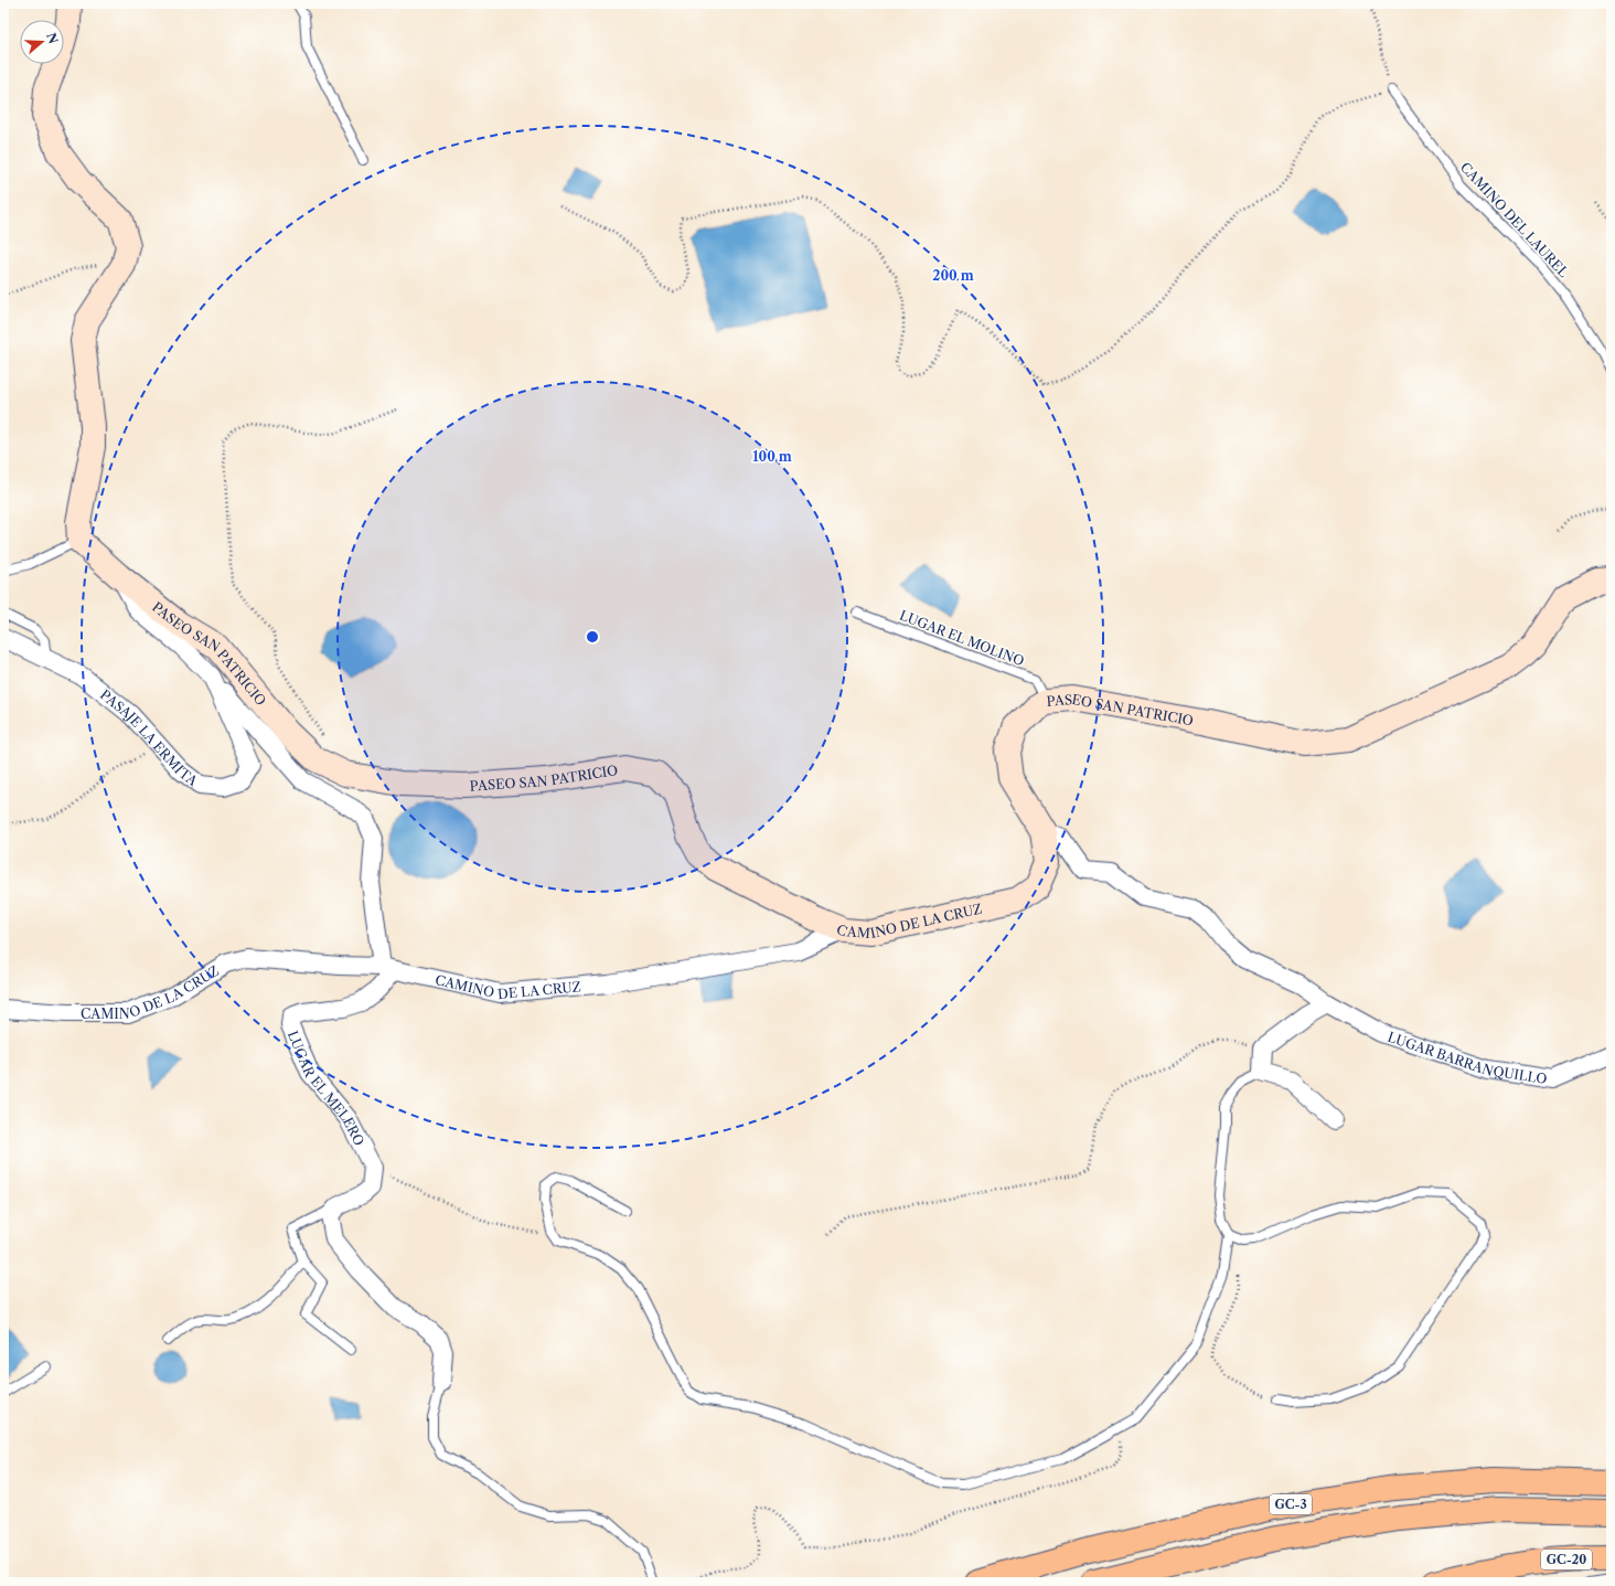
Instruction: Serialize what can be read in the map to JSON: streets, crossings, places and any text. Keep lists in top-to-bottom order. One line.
{"streets":{"main road":["GC-3","GC-20"],"street":["PASEO SAN PATRICIO","PASAJE LA ERMITA","CAMINO DE LA CRUZ","LUGAR BARRANQUILLO","LUGAR EL MELERO"],"lane":["CAMINO DEL LAUREL","LUGAR EL MOLINO"]},"crossings":[["LUGAR EL MOLINO","PASEO SAN PATRICIO"],["PASEO SAN PATRICIO","PASAJE LA ERMITA"],["PASEO SAN PATRICIO","CAMINO DE LA CRUZ"],["PASEO SAN PATRICIO","LUGAR BARRANQUILLO"],["CAMINO DE LA CRUZ","LUGAR EL MELERO"]],"north":"right","rings":["200 m","100 m"]}
